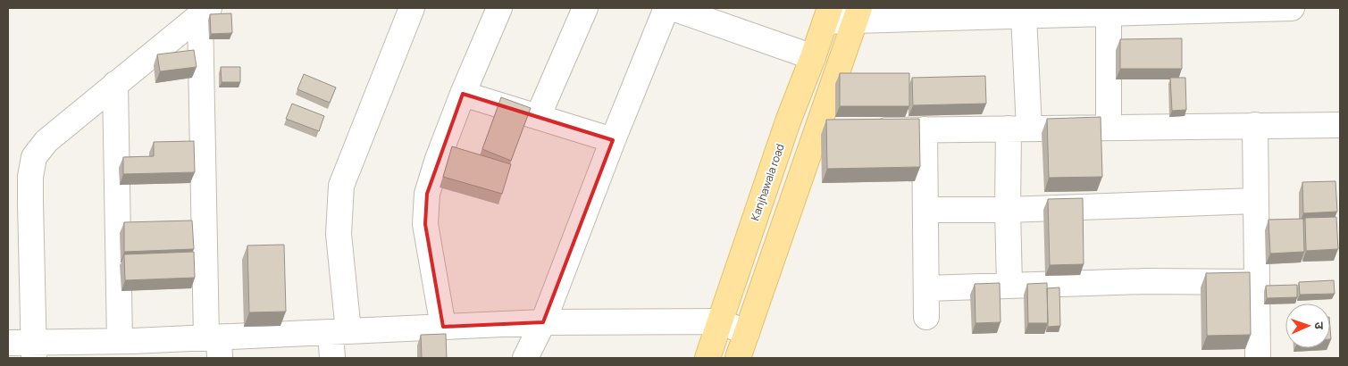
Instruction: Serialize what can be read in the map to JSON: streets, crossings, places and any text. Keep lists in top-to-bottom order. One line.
{"streets":{"main road":["Kanjhawala road"]},"north":"right"}
